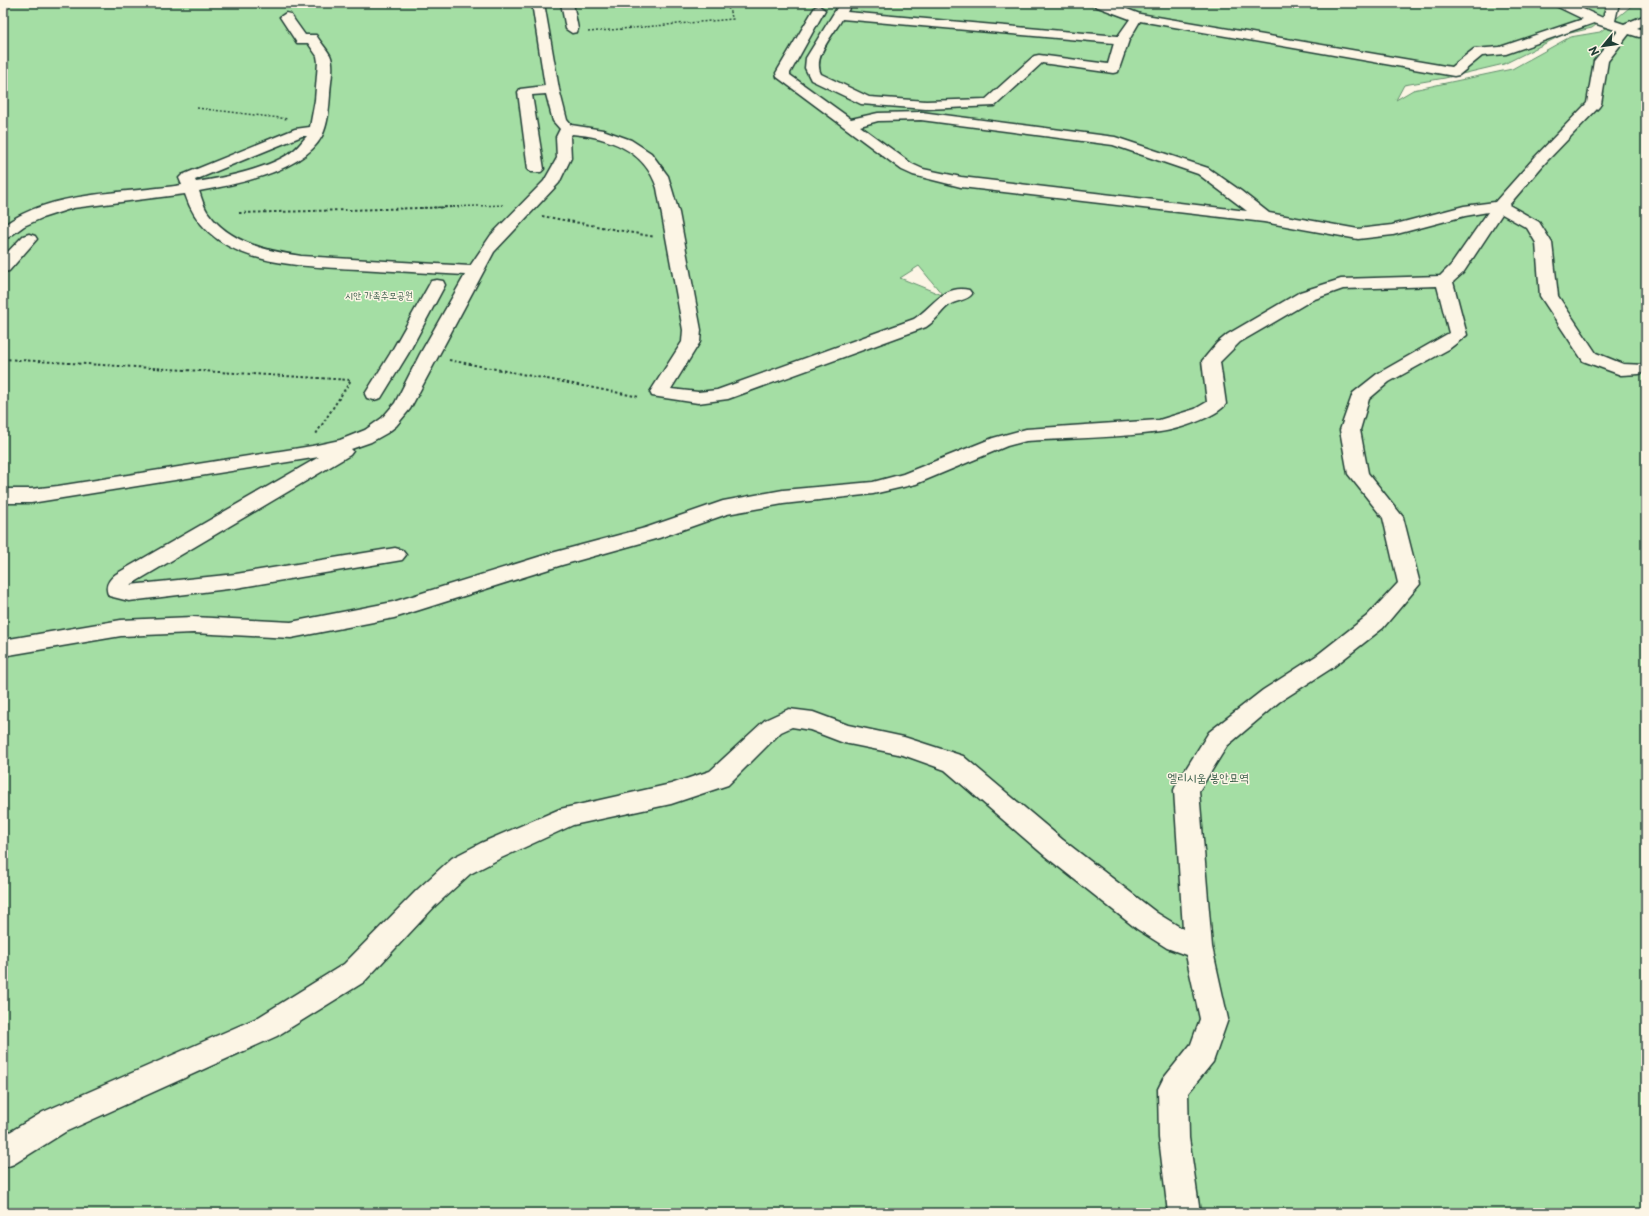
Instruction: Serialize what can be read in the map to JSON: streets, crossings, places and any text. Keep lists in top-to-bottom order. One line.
{"parks":["시안 가족추모공원","엘리시움 봉안묘역"],"north":"bottom left"}
